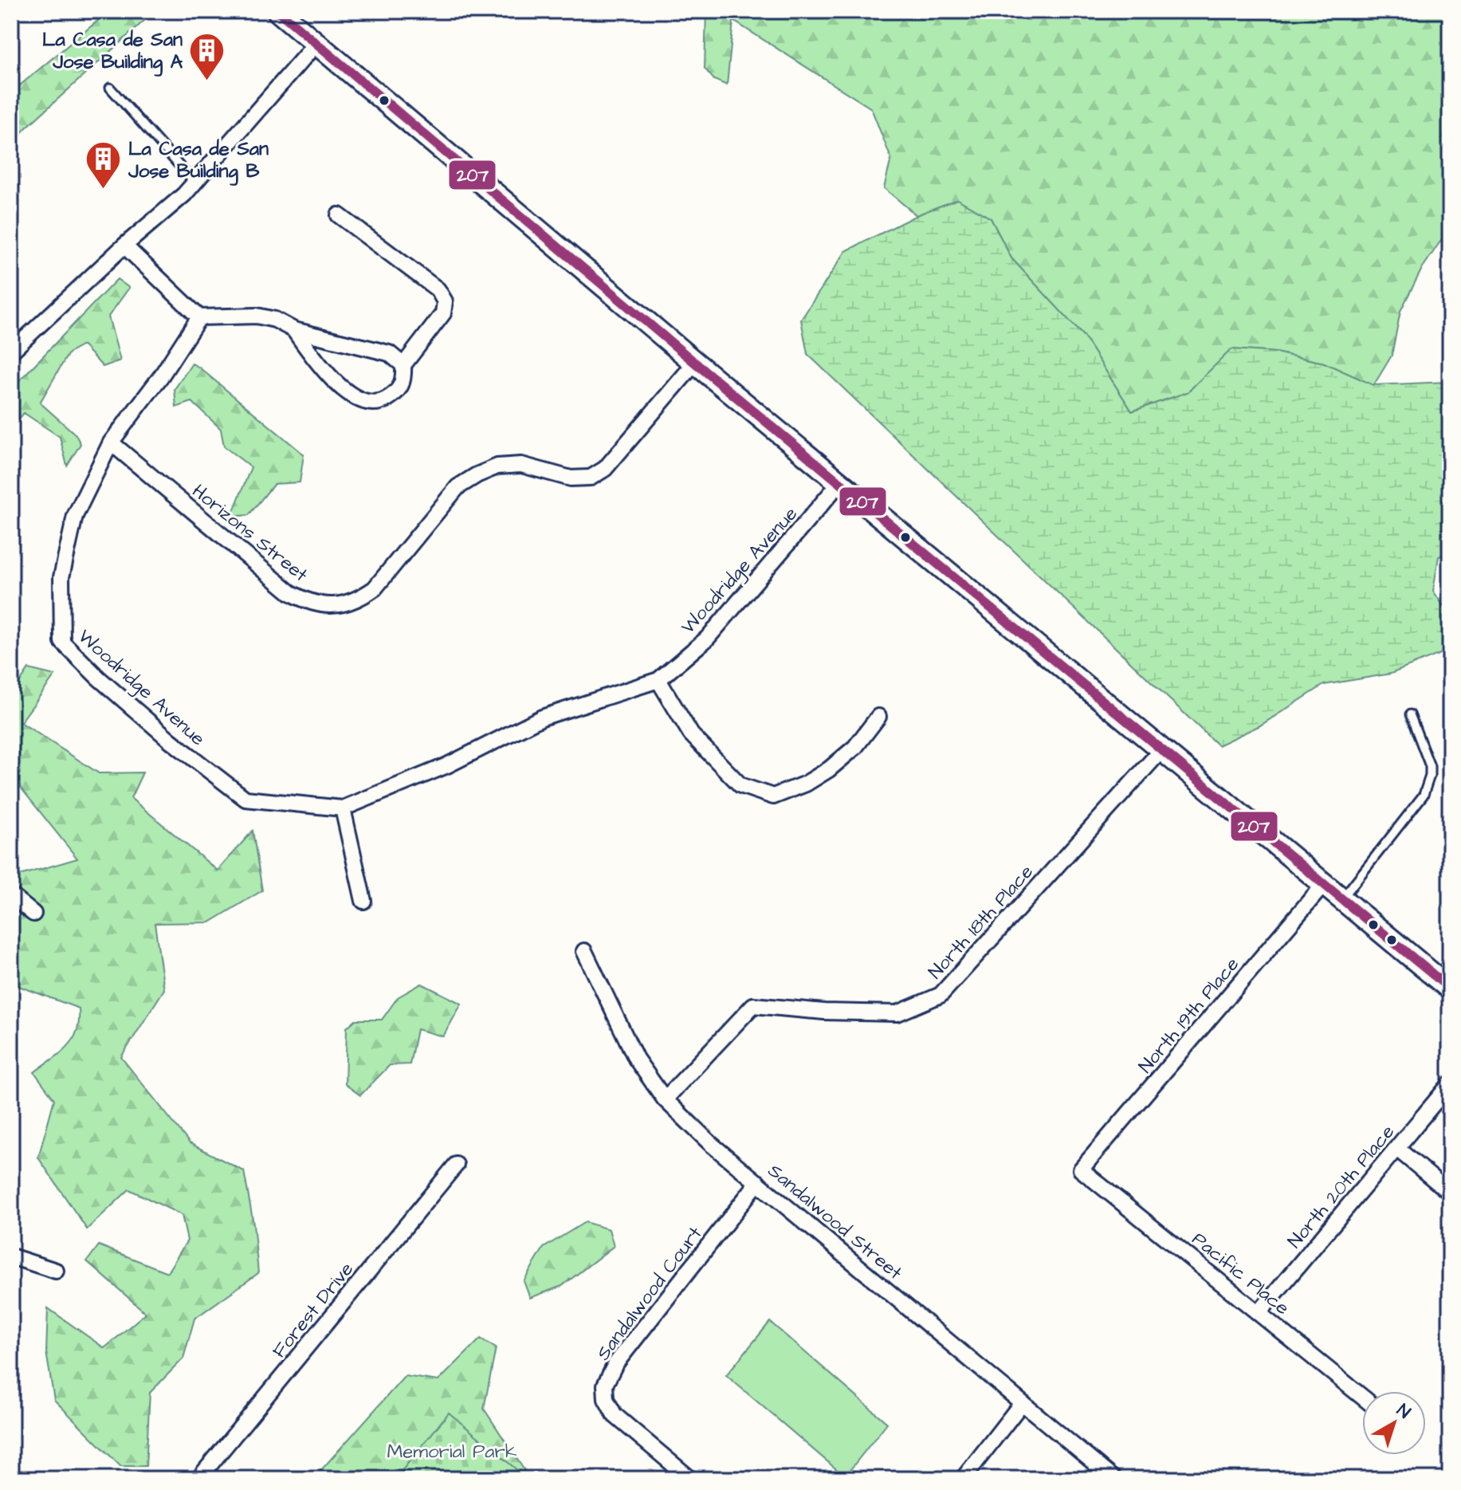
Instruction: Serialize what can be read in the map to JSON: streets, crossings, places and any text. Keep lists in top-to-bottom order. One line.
{"streets":{"street":["Horizons Street","Woodridge Avenue","North 18th Place","North 19th Place","North 20th Place","Sandalwood Street","Pacific Place","Sandalwood Court","Forest Drive"]},"crossings":[["Horizons Street","Woodridge Avenue"],["North 18th Place","Sandalwood Street"],["North 19th Place","Pacific Place"],["North 20th Place","Pacific Place"],["Sandalwood Street","Sandalwood Court"]],"parks":["Memorial Park"],"places":{"building":["La Casa de San Jose Building A","La Casa de San Jose Building B"]},"lines":["transit line 207"],"north":"top right"}
